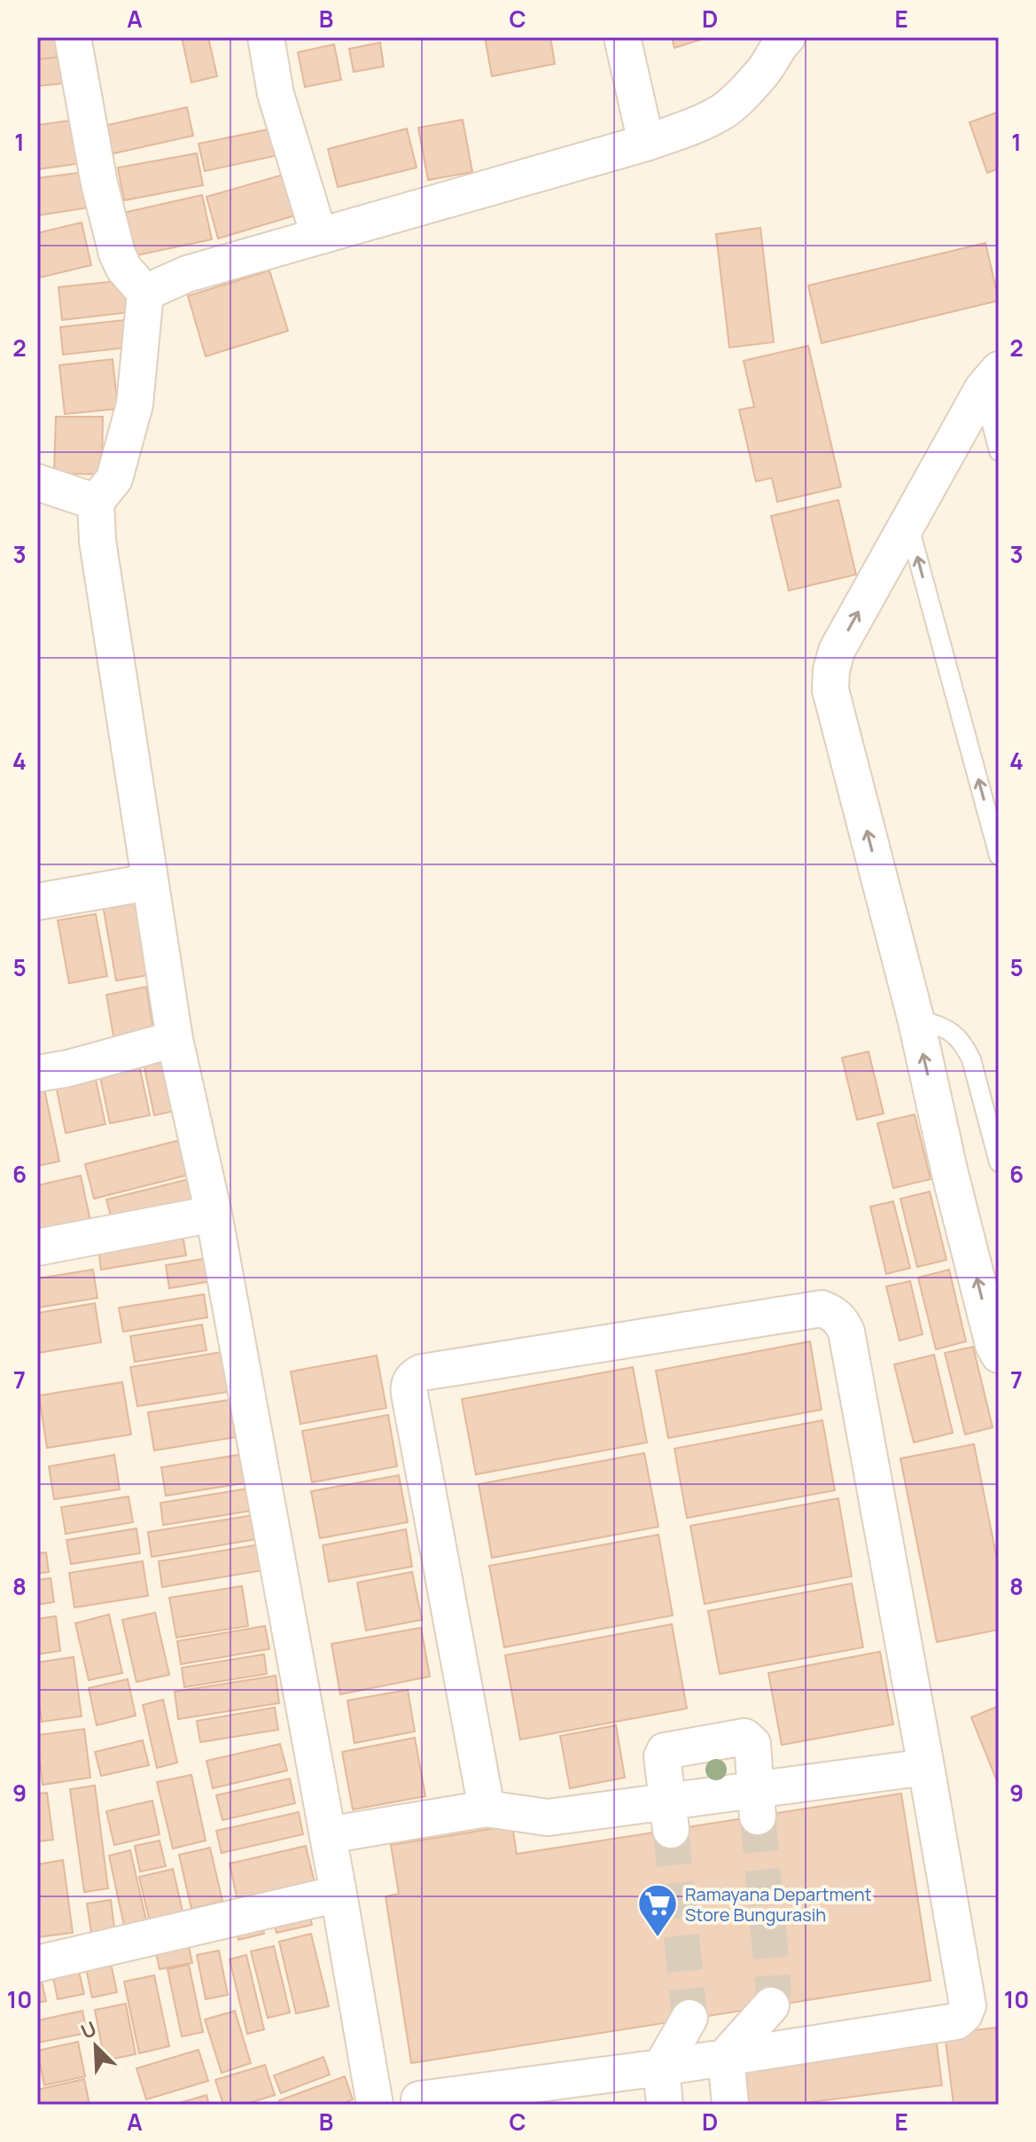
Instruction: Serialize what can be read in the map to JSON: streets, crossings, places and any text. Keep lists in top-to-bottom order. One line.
{"places":{"supermarket":["Ramayana Department Store Bungurasih"]},"north":"top left","grid":{"columns":["A","B","C","D","E"],"rows":["1","2","3","4","5","6","7","8","9","10"]}}
